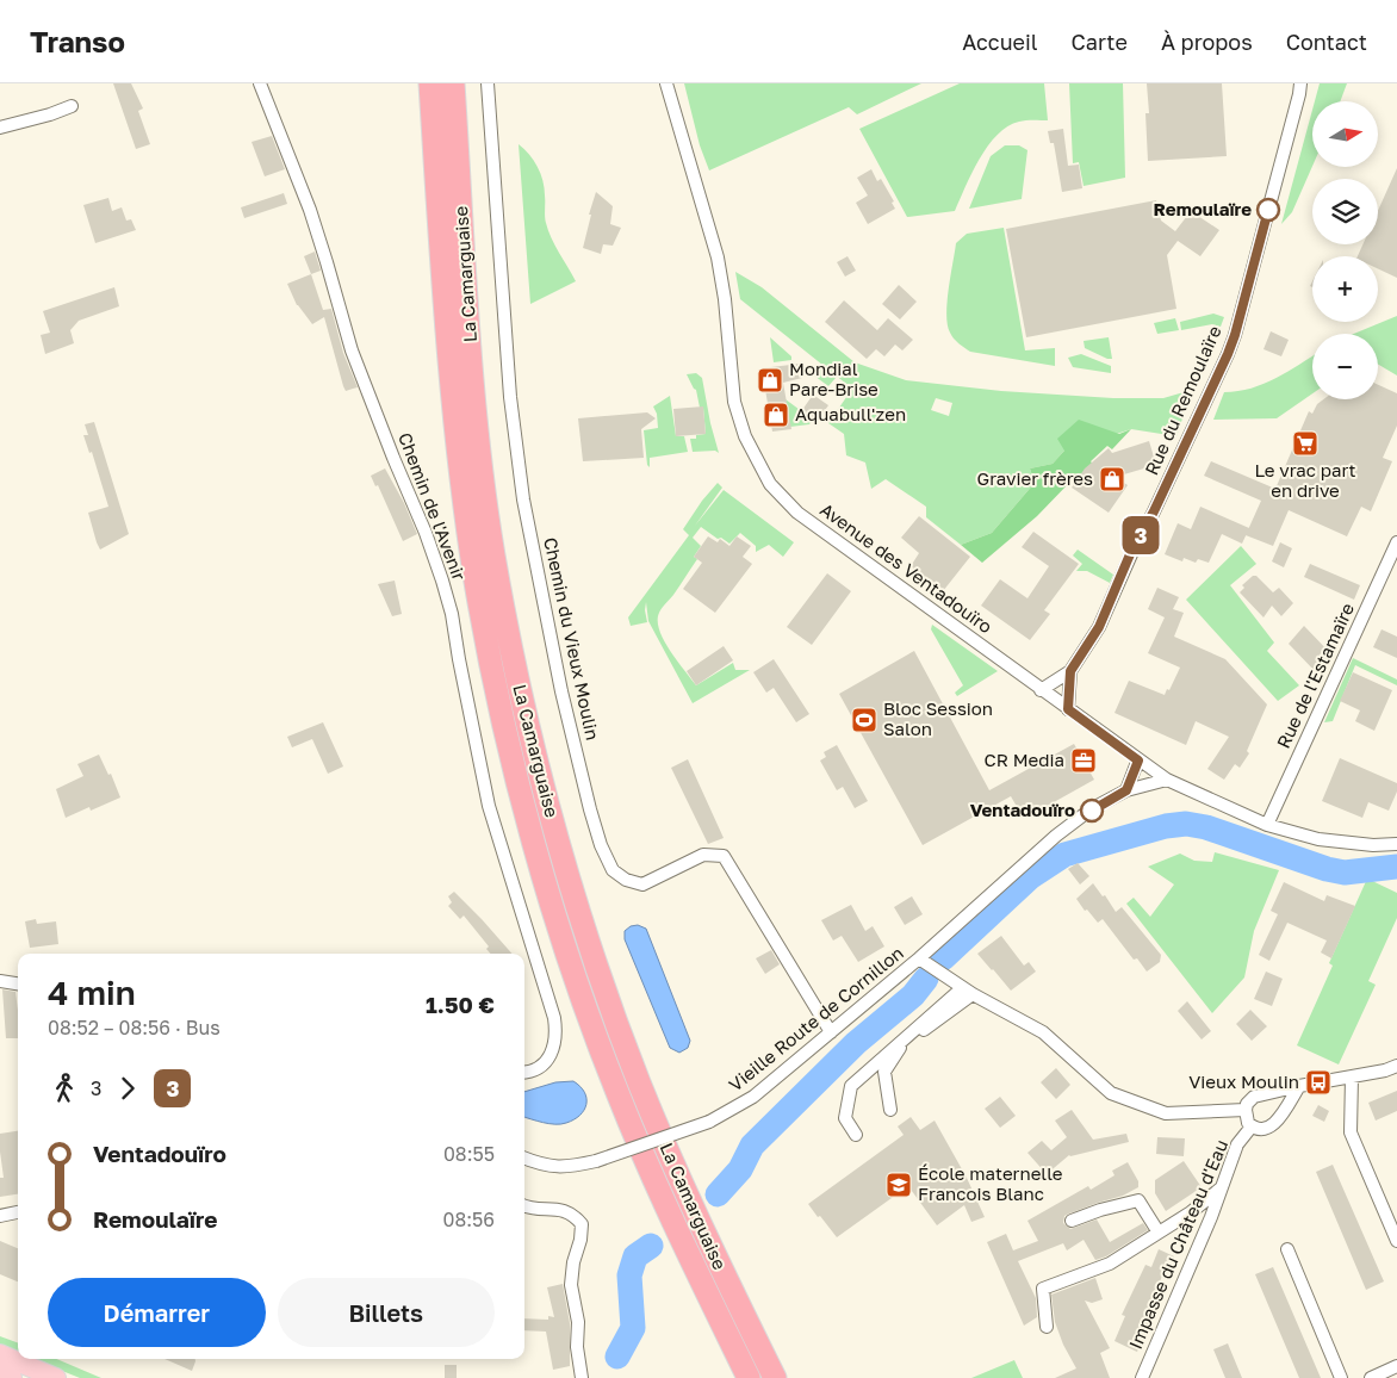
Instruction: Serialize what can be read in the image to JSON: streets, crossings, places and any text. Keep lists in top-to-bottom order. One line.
{"streets":{"highway":["La Camarguaise"],"street":["Rue du Remoulaïre","Chemin de l'Avenir","Avenue des Ventadouïro","Chemin du Vieux Moulin","Rue de l'Estamaïre","Vieille Route de Cornillon","Impasse du Château d'Eau"]},"crossings":[["Rue du Remoulaïre","Avenue des Ventadouïro"],["Avenue des Ventadouïro","Rue de l'Estamaïre"],["Chemin du Vieux Moulin","Vieille Route de Cornillon"],["Vieille Route de Cornillon","Impasse du Château d'Eau"]],"places":{"other":["Remoulaïre","Ventadouïro"],"shop":["Mondial Pare-Brise","Aquabull'zen","Gravier frères"],"supermarket":["Le vrac part en drive"],"sports":["Bloc Session Salon"],"office":["CR Media"],"bus stop":["Vieux Moulin"],"school or university":["École maternelle Francois Blanc"]},"lines":["bus line 3"],"north":"right","page":{"header":"Transo","nav":["Accueil","Carte","À propos","Contact"],"on_map":"3","map_buttons":["+","−"],"heading":["4 min","08:52 – 08:56 · Bus","1.50 €"],"legs":["3","3"],"list":[{"name":"Ventadouïro","value":"08:55"},{"name":"Remoulaïre","value":"08:56"}],"buttons":["Démarrer","Billets"]}}
